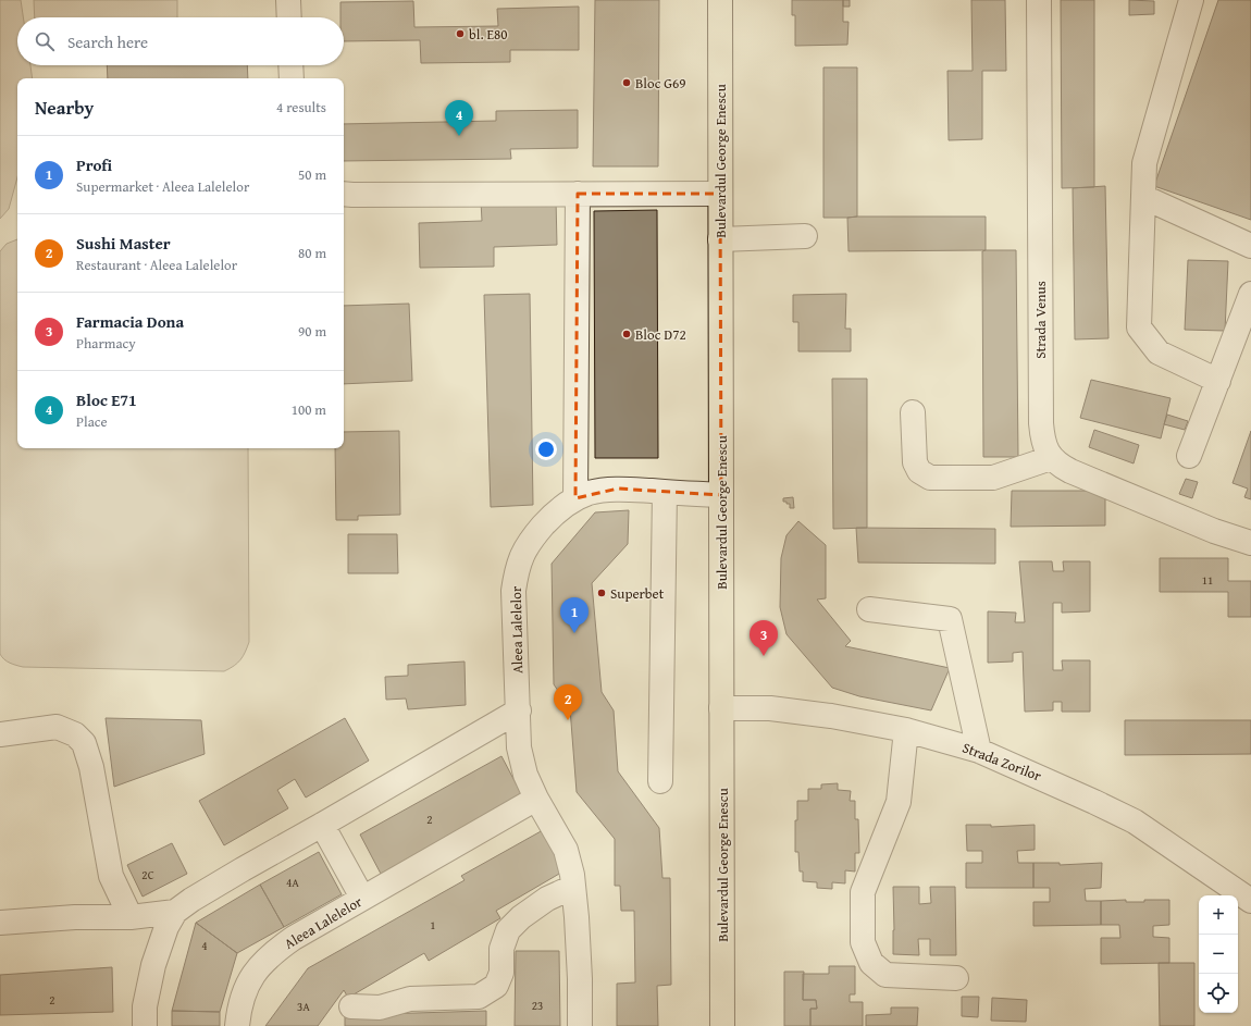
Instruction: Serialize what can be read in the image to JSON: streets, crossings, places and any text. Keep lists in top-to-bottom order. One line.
{"streets":{"main road":["Bulevardul George Enescu"],"street":["Strada Venus","Aleea Lalelelor","Strada Zorilor"]},"crossings":[["Bulevardul George Enescu","Aleea Lalelelor"],["Bulevardul George Enescu","Strada Zorilor"]],"places":["bl. E80","Bloc G69","Bloc D72","Superbet"],"house_numbers":["11","2","2C","4A","1","4","2","23","3A"],"page":{"search":"Search here","heading":["Nearby","4 results"],"pins":["4","1","3","2"],"list":[{"mark":"1","name":"Profi","note":"Supermarket · Aleea Lalelelor","value":"50 m"},{"mark":"2","name":"Sushi Master","note":"Restaurant · Aleea Lalelelor","value":"80 m"},{"mark":"3","name":"Farmacia Dona","note":"Pharmacy","value":"90 m"},{"mark":"4","name":"Bloc E71","note":"Place","value":"100 m"}],"map_buttons":["+","−"]}}
